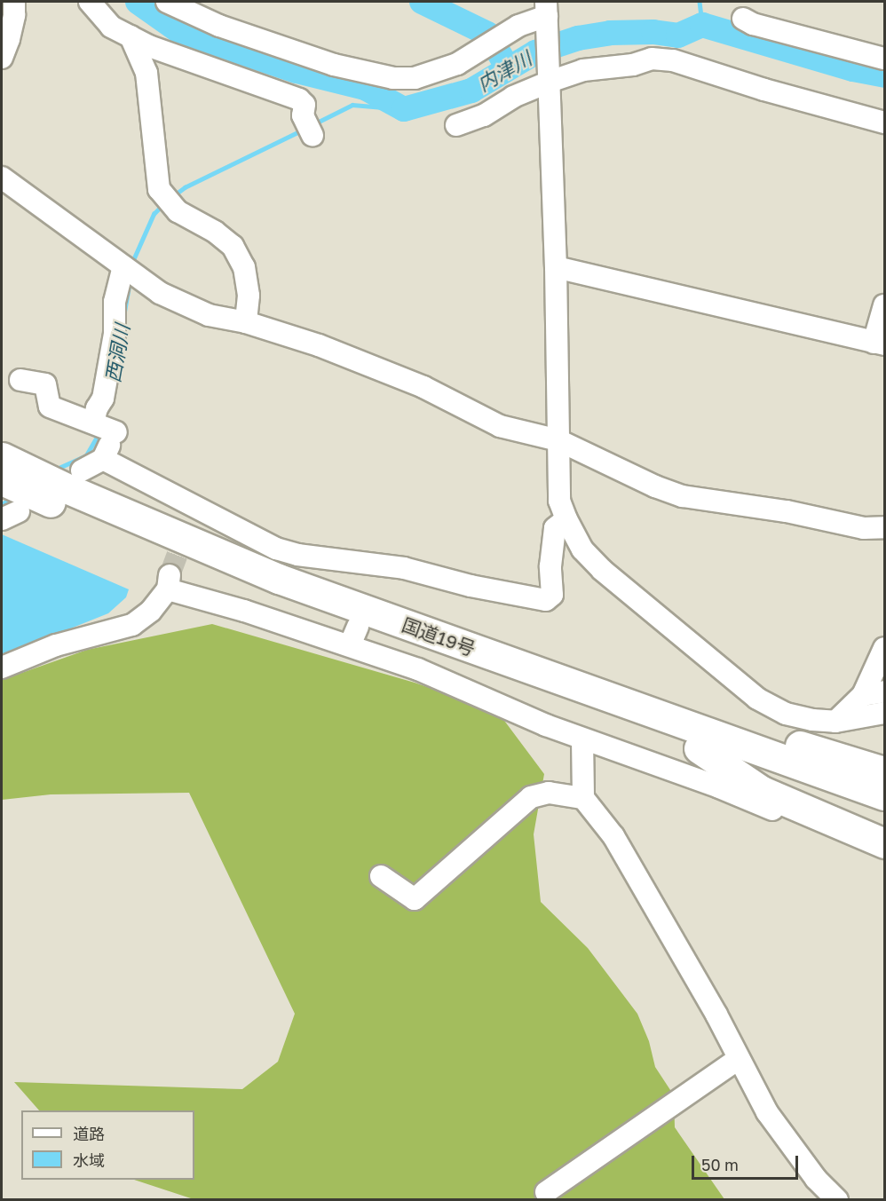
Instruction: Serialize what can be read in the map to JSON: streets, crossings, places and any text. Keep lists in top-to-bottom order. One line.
{"streets":{"highway":["国道19号"]},"water":["内津川","西洞川"],"legend":["道路","水域"],"scale_bar":"50 m"}
